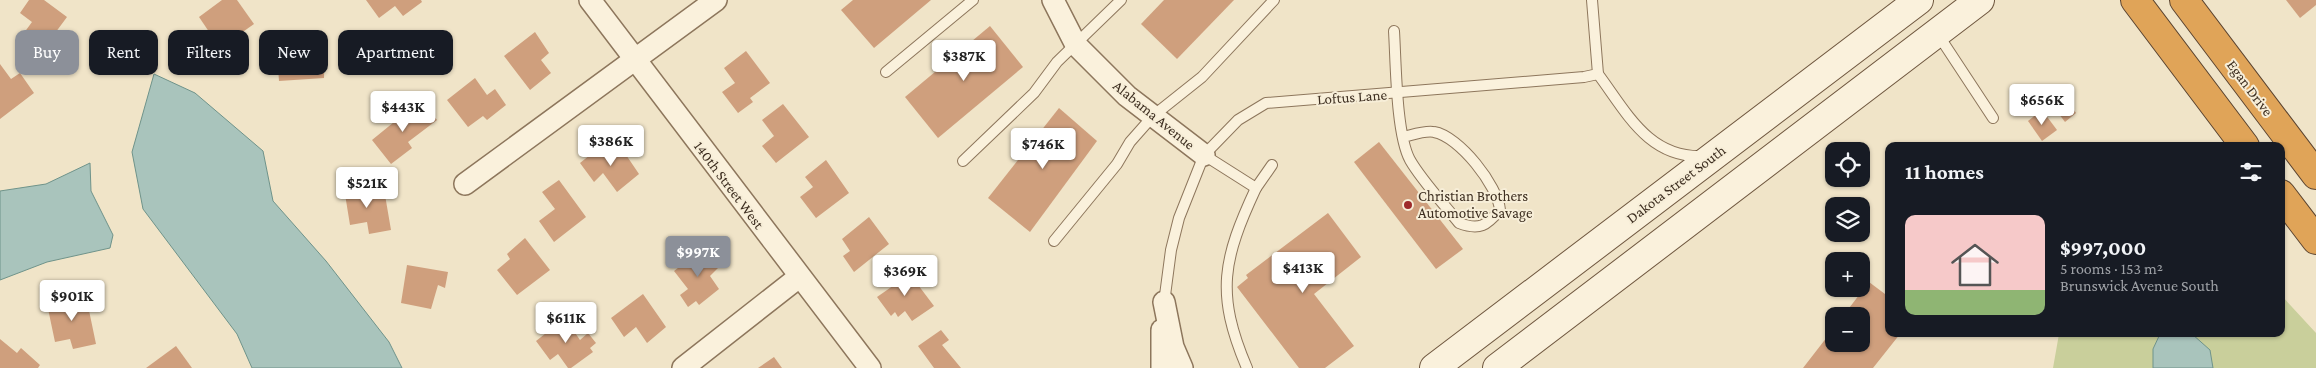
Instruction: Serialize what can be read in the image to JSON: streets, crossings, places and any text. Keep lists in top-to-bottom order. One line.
{"streets":{"highway":["Egan Drive"],"main road":["Dakota Street South"],"street":["Loftus Lane","Alabama Avenue","140th Street West"]},"crossings":[["Loftus Lane","Alabama Avenue"]],"places":["Christian Brothers Automotive Savage"],"page":{"chip":["Buy","Rent","Filters","New","Apartment"],"price":["$387K","$656K","$443K","$386K","$746K","$521K","$997K","$413K","$369K","$901K","$611K"],"map_buttons":["+","−"],"heading":"11 homes","list":[{"name":"$997,000","note":"5 rooms · 153 m² · Brunswick Avenue South"}]}}
